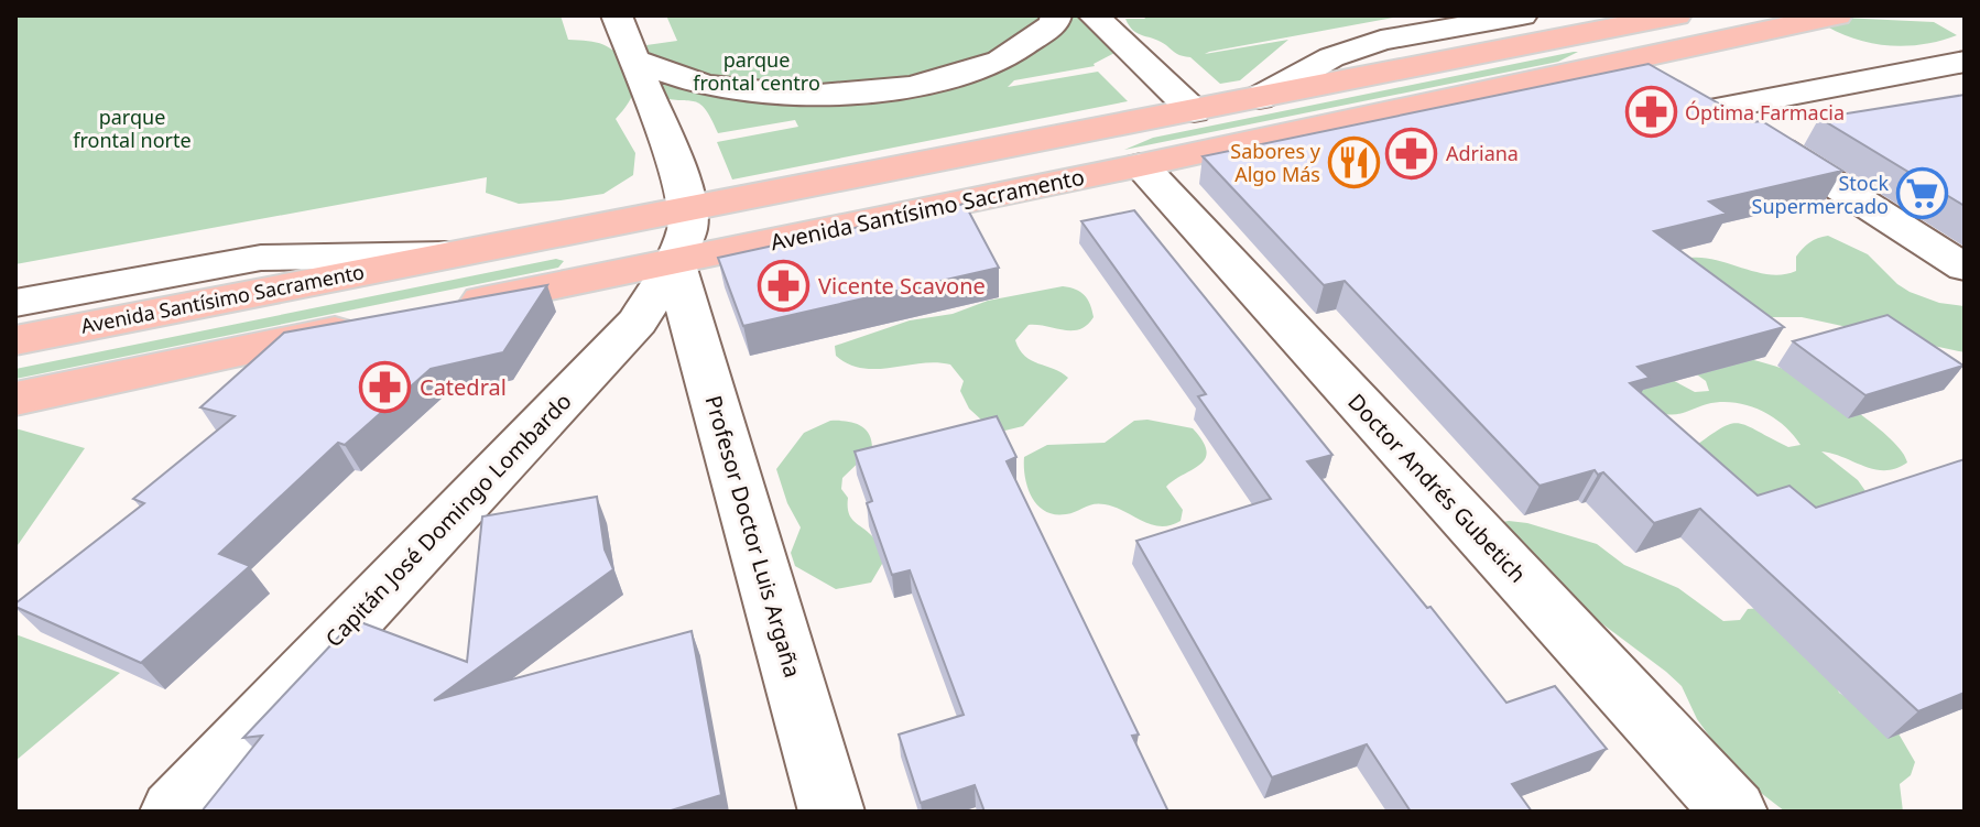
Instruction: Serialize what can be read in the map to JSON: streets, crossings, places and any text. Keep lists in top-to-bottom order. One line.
{"streets":{"main road":["Avenida Santísimo Sacramento"],"street":["Doctor Andrés Gubetich","Capitán José Domingo Lombardo","Profesor Doctor Luis Argaña"]},"crossings":[["Avenida Santísimo Sacramento","Doctor Andrés Gubetich"],["Avenida Santísimo Sacramento","Capitán José Domingo Lombardo"],["Avenida Santísimo Sacramento","Profesor Doctor Luis Argaña"],["Capitán José Domingo Lombardo","Profesor Doctor Luis Argaña"]],"parks":["parque frontal centro","parque frontal norte"],"places":{"pharmacy":["Óptima Farmacia","Adriana","Vicente Scavone","Catedral"],"restaurant":["Sabores y Algo Más"],"supermarket":["Stock Supermercado"]}}
